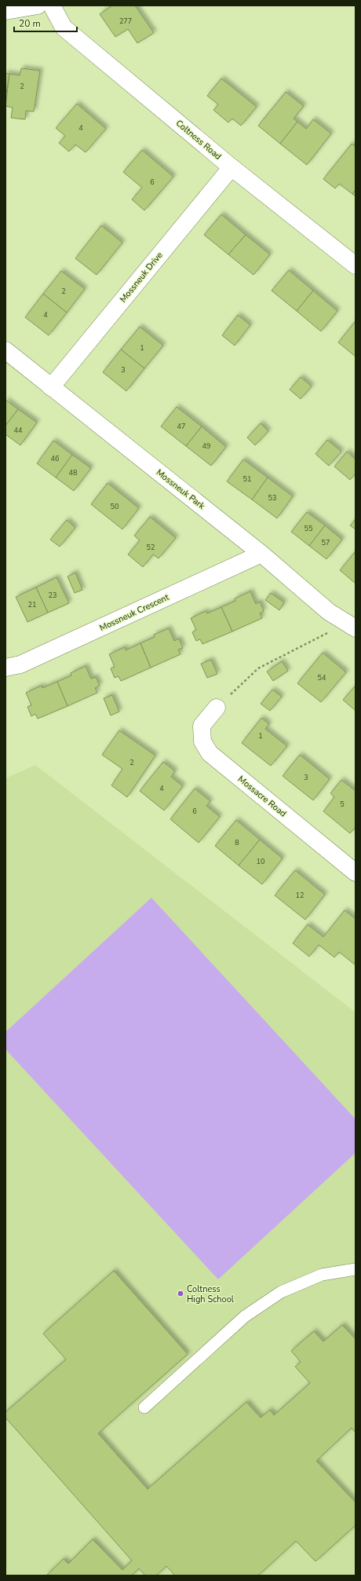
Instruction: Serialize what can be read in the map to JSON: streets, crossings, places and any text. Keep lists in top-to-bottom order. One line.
{"streets":{"street":["Coltness Road","Mossneuk Drive","Mossneuk Park","Mossneuk Crescent","Mossacre Road"]},"crossings":[["Coltness Road","Mossneuk Drive"],["Mossneuk Drive","Mossneuk Park"],["Mossneuk Park","Mossneuk Crescent"]],"places":["Coltness High School"],"house_numbers":["277","2","4","6","2","4","1","3","47","44","49","46","48","51","53","50","55","57","52","23","21","54","1","2","3","4","5","6","8","10","12"],"scale_bar":"20 m"}
